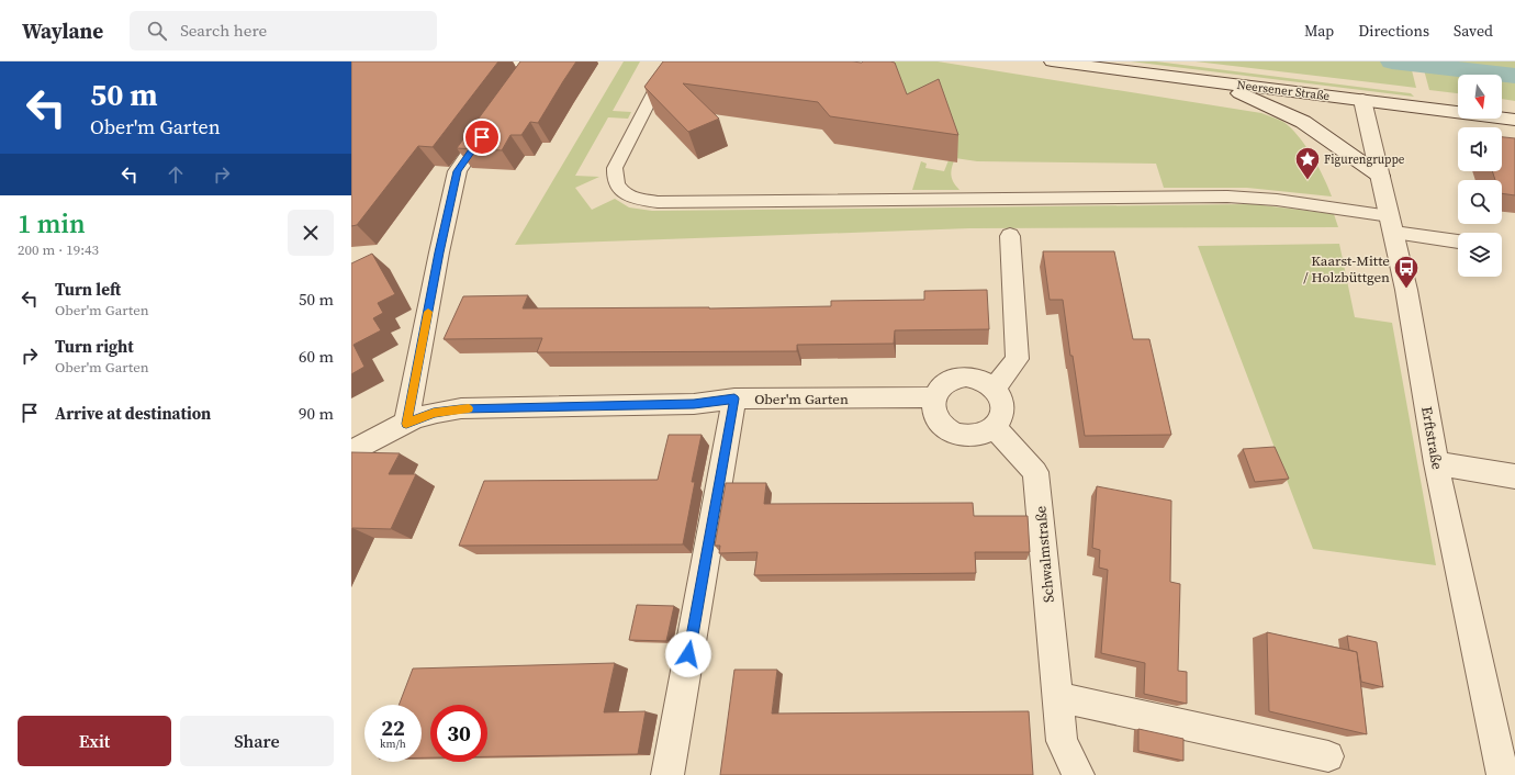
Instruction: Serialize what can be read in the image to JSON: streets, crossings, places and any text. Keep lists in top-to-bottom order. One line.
{"streets":{"street":["Neersener Straße","Ober'm Garten","Erftstraße","Schwalmstraße"]},"crossings":[["Neersener Straße","Erftstraße"],["Ober'm Garten","Schwalmstraße"]],"places":{"place":["Figurengruppe"],"bus stop":["Kaarst-Mitte / Holzbüttgen"]},"north":"bottom","page":{"header":"Waylane","search":"Search here","nav":["Map","Directions","Saved"],"turn":["50 m","Ober'm Garten"],"heading":["1 min","200 m · 19:43"],"list":[{"name":"Turn left","note":"Ober'm Garten","value":"50 m"},{"name":"Turn right","note":"Ober'm Garten","value":"60 m"},{"name":"Arrive at destination","value":"90 m"}],"speed":"22 km/h","limit":"30","buttons":["Exit","Share"]}}
